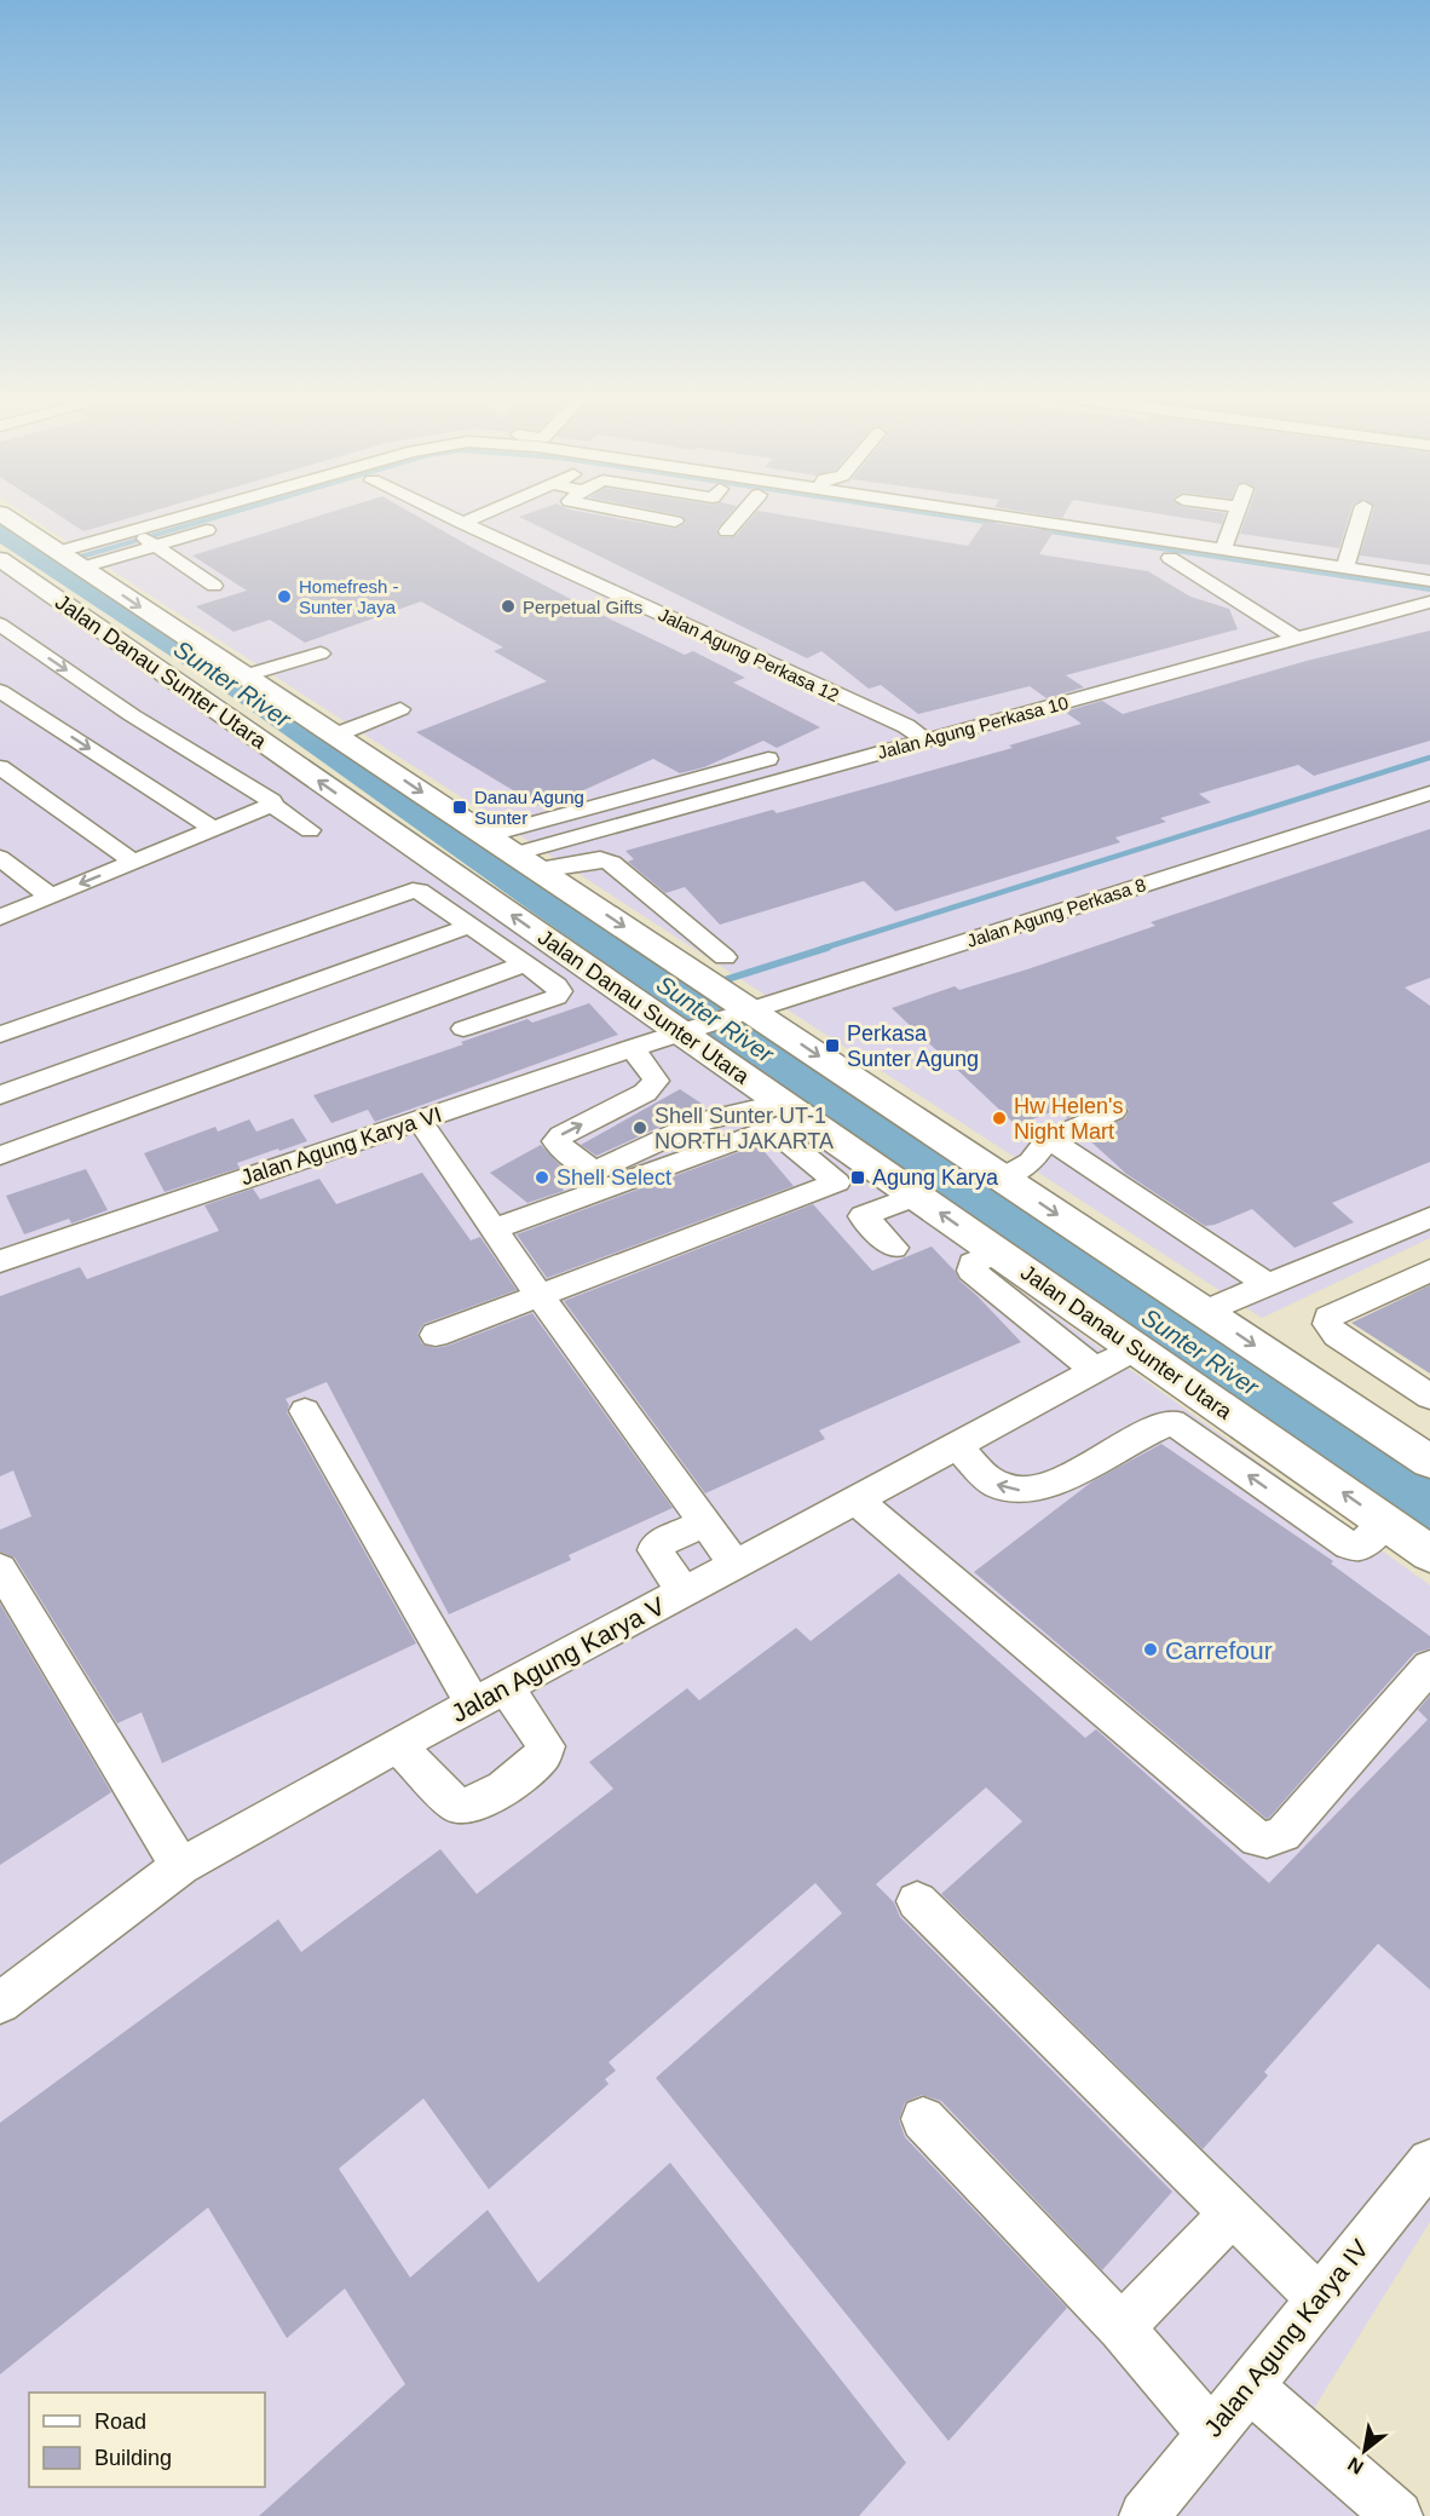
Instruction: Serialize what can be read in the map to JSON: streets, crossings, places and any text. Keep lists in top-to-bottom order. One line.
{"streets":{"main road":["Jalan Danau Sunter Utara"],"street":["Jalan Agung Perkasa 12","Jalan Agung Perkasa 10","Jalan Agung Perkasa 8","Jalan Agung Karya VI","Jalan Agung Karya V","Jalan Agung Karya IV"]},"crossings":[["Jalan Agung Perkasa 12","Jalan Agung Perkasa 10"],["Jalan Danau Sunter Utara","Jalan Agung Perkasa 10"],["Jalan Danau Sunter Utara","Jalan Agung Perkasa 8"],["Jalan Danau Sunter Utara","Jalan Agung Karya VI"],["Jalan Danau Sunter Utara","Jalan Agung Karya V"],["Jalan Agung Perkasa 8","Jalan Agung Karya VI"]],"water":["Sunter River"],"places":{"other":["Homefresh - Sunter Jaya","Perpetual Gifts","Hw Helen's Night Mart","Shell Sunter UT-1 NORTH JAKARTA","Shell Select","Carrefour"],"transit":["Danau Agung Sunter","Perkasa Sunter Agung","Agung Karya"]},"legend":["Road","Building"],"north":"bottom left"}
